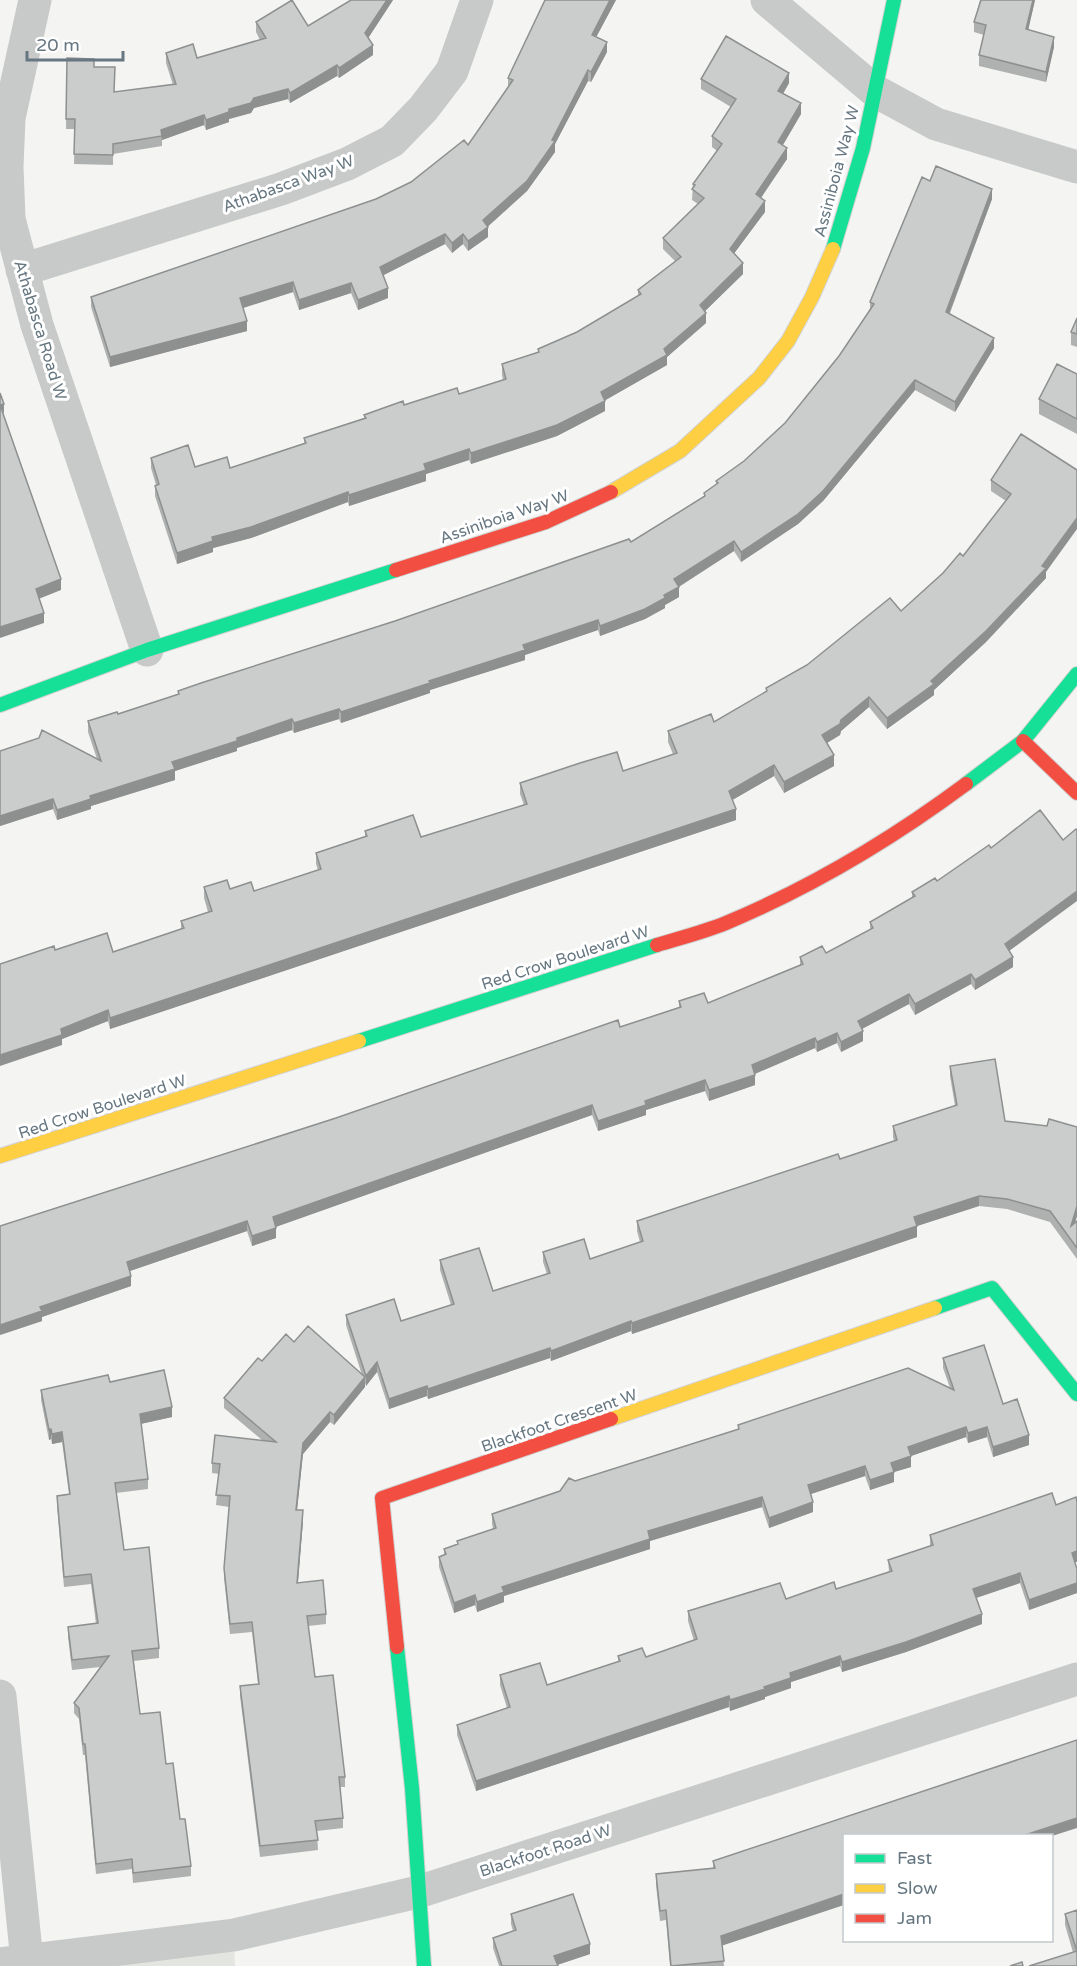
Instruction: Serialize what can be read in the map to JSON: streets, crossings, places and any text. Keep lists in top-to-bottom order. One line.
{"streets":{"street":["Assiniboia Way W","Athabasca Way W","Athabasca Road W","Red Crow Boulevard W","Blackfoot Crescent W","Blackfoot Road W"]},"crossings":[["Assiniboia Way W","Athabasca Road W"],["Athabasca Way W","Athabasca Road W"],["Blackfoot Crescent W","Blackfoot Road W"]],"legend":["Fast","Slow","Jam"],"scale_bar":"20 m"}
